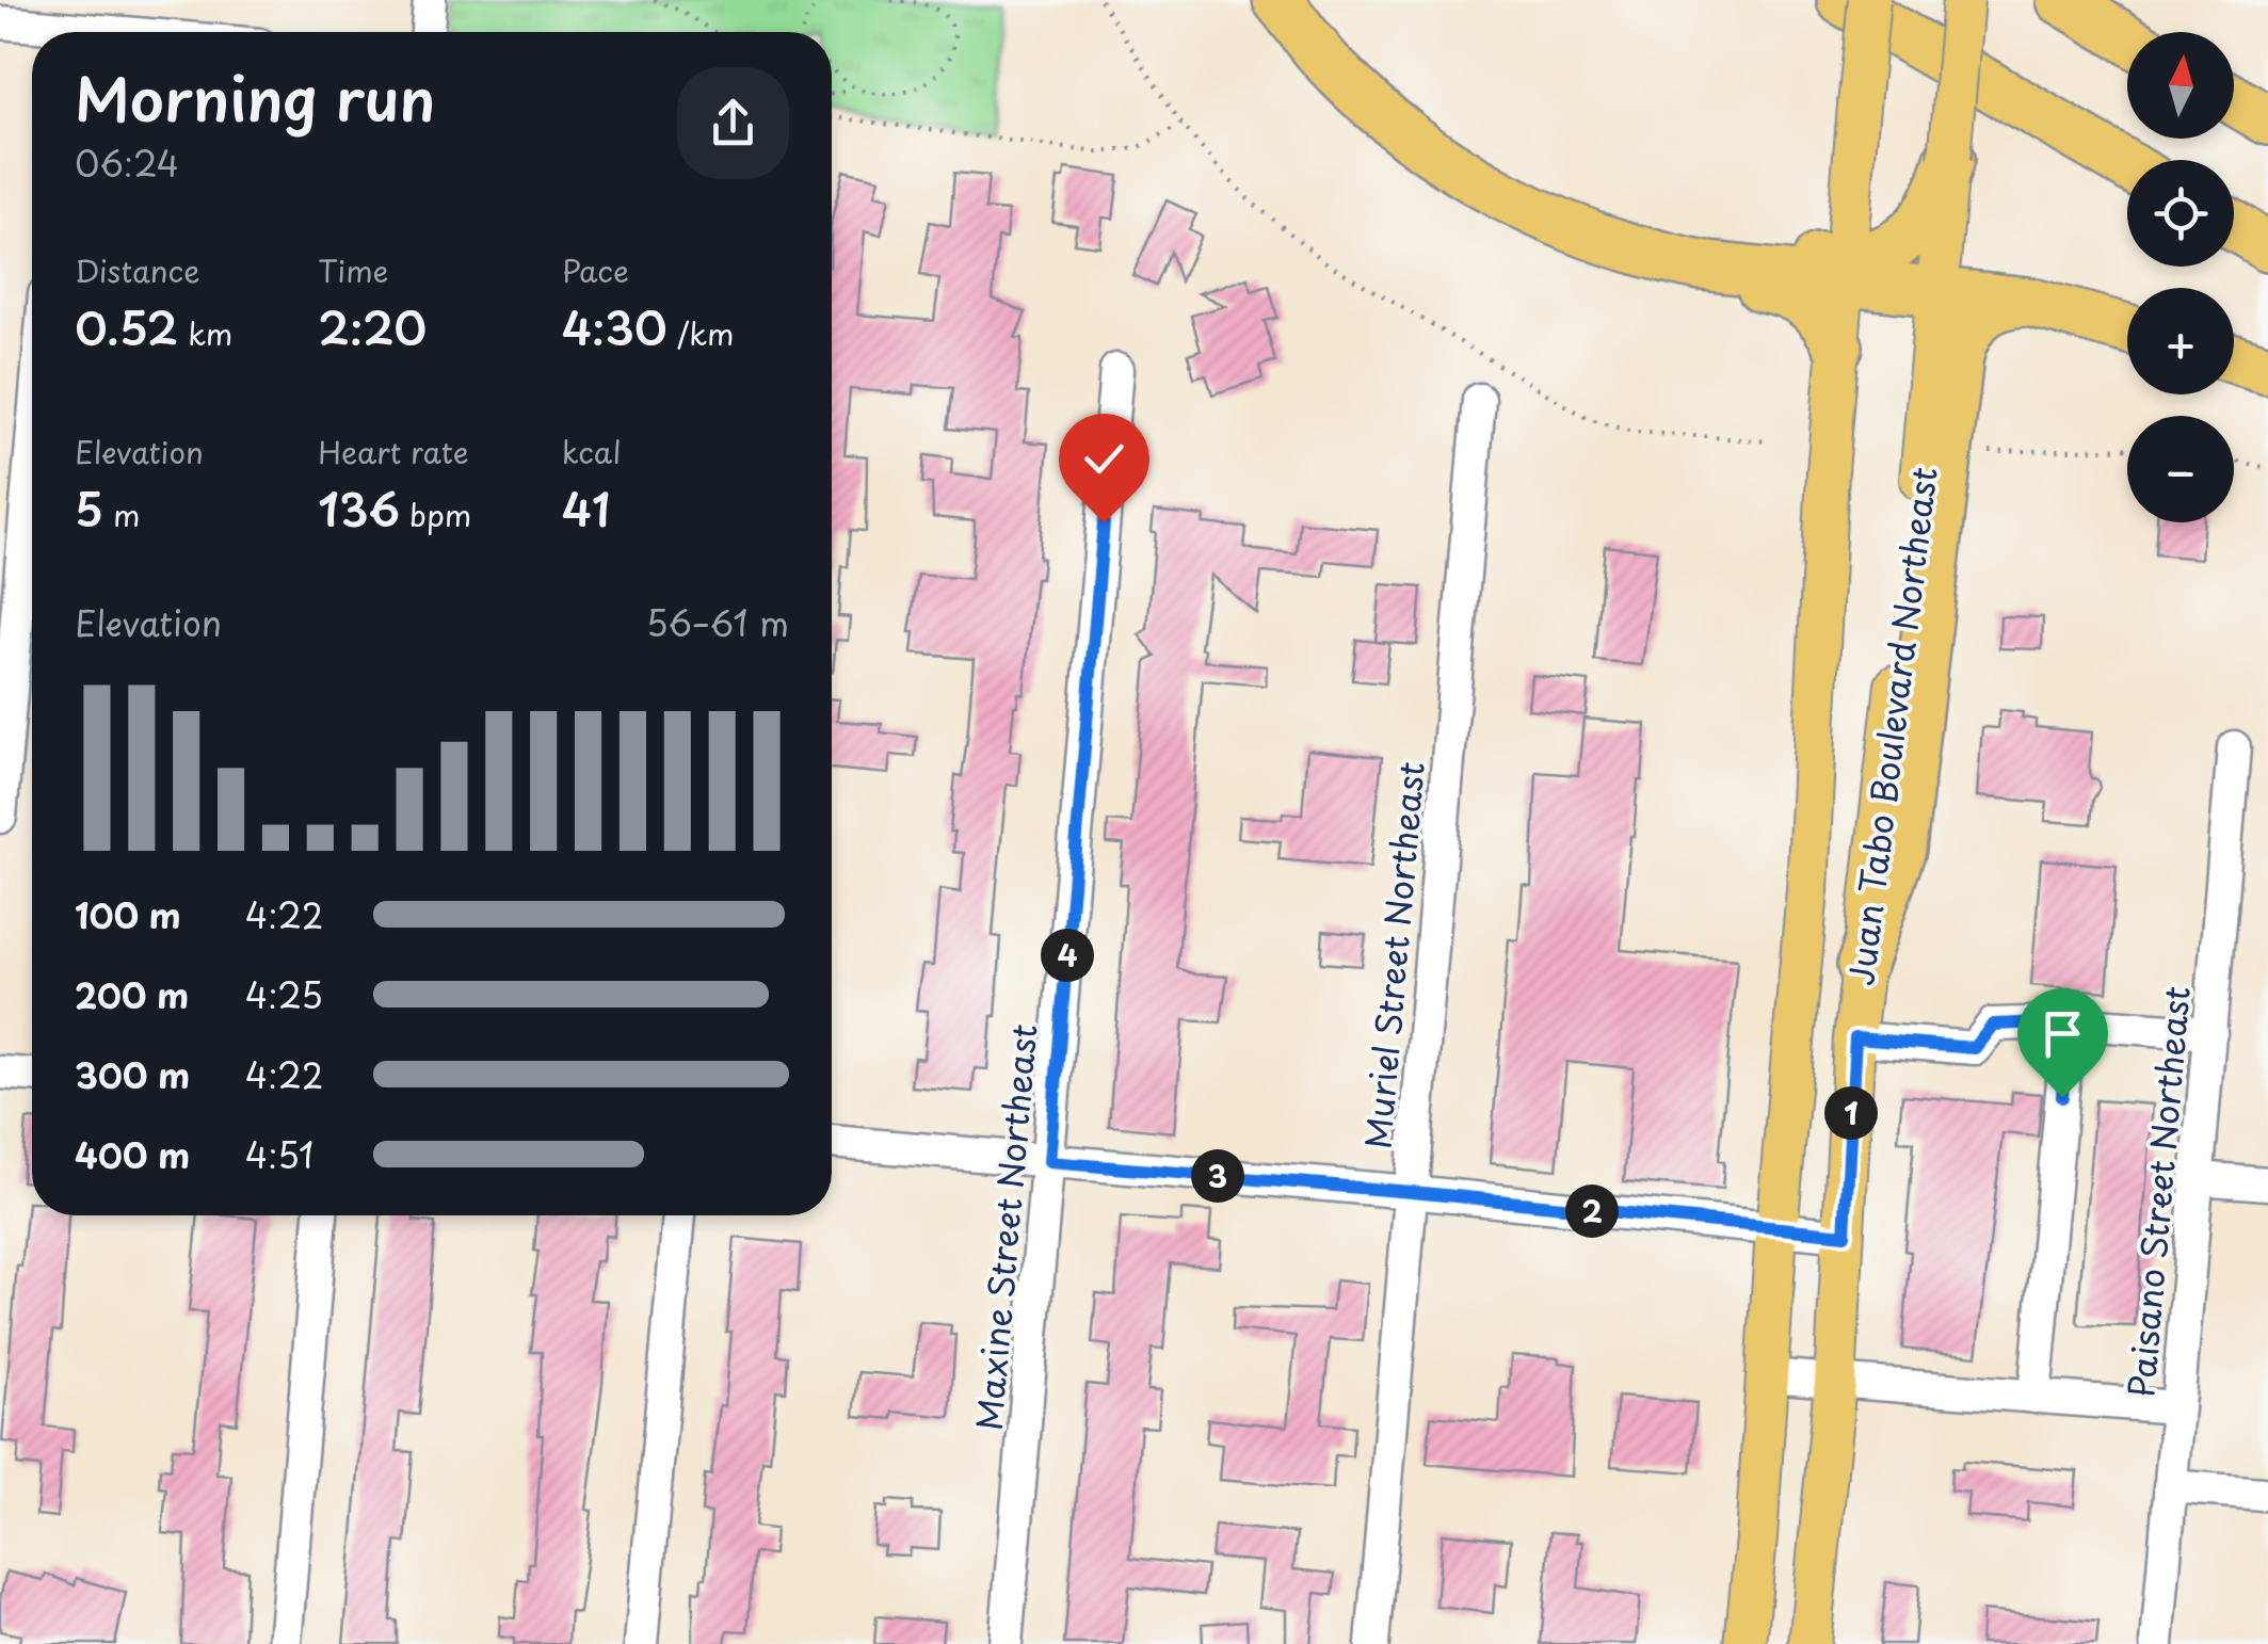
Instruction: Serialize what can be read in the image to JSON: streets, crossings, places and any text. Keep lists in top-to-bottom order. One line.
{"streets":{"main road":["Juan Tabo Boulevard Northeast"],"street":["Muriel Street Northeast","Paisano Street Northeast","Maxine Street Northeast"]},"north":"top","page":{"map_buttons":["+","−"],"heading":["Morning run","06:24"],"stats":[["Distance","0.52 km"],["Time","2:20"],["Pace","4:30 /km"],["Elevation","5 m"],["Heart rate","136 bpm"],["kcal","41"]],"chart":["Elevation","56–61 m"],"list":[{"name":"100 m","note":"4:22"},{"name":"200 m","note":"4:25"},{"name":"300 m","note":"4:22"},{"name":"400 m","note":"4:51"}],"pins":["4","1","3","2"]}}
